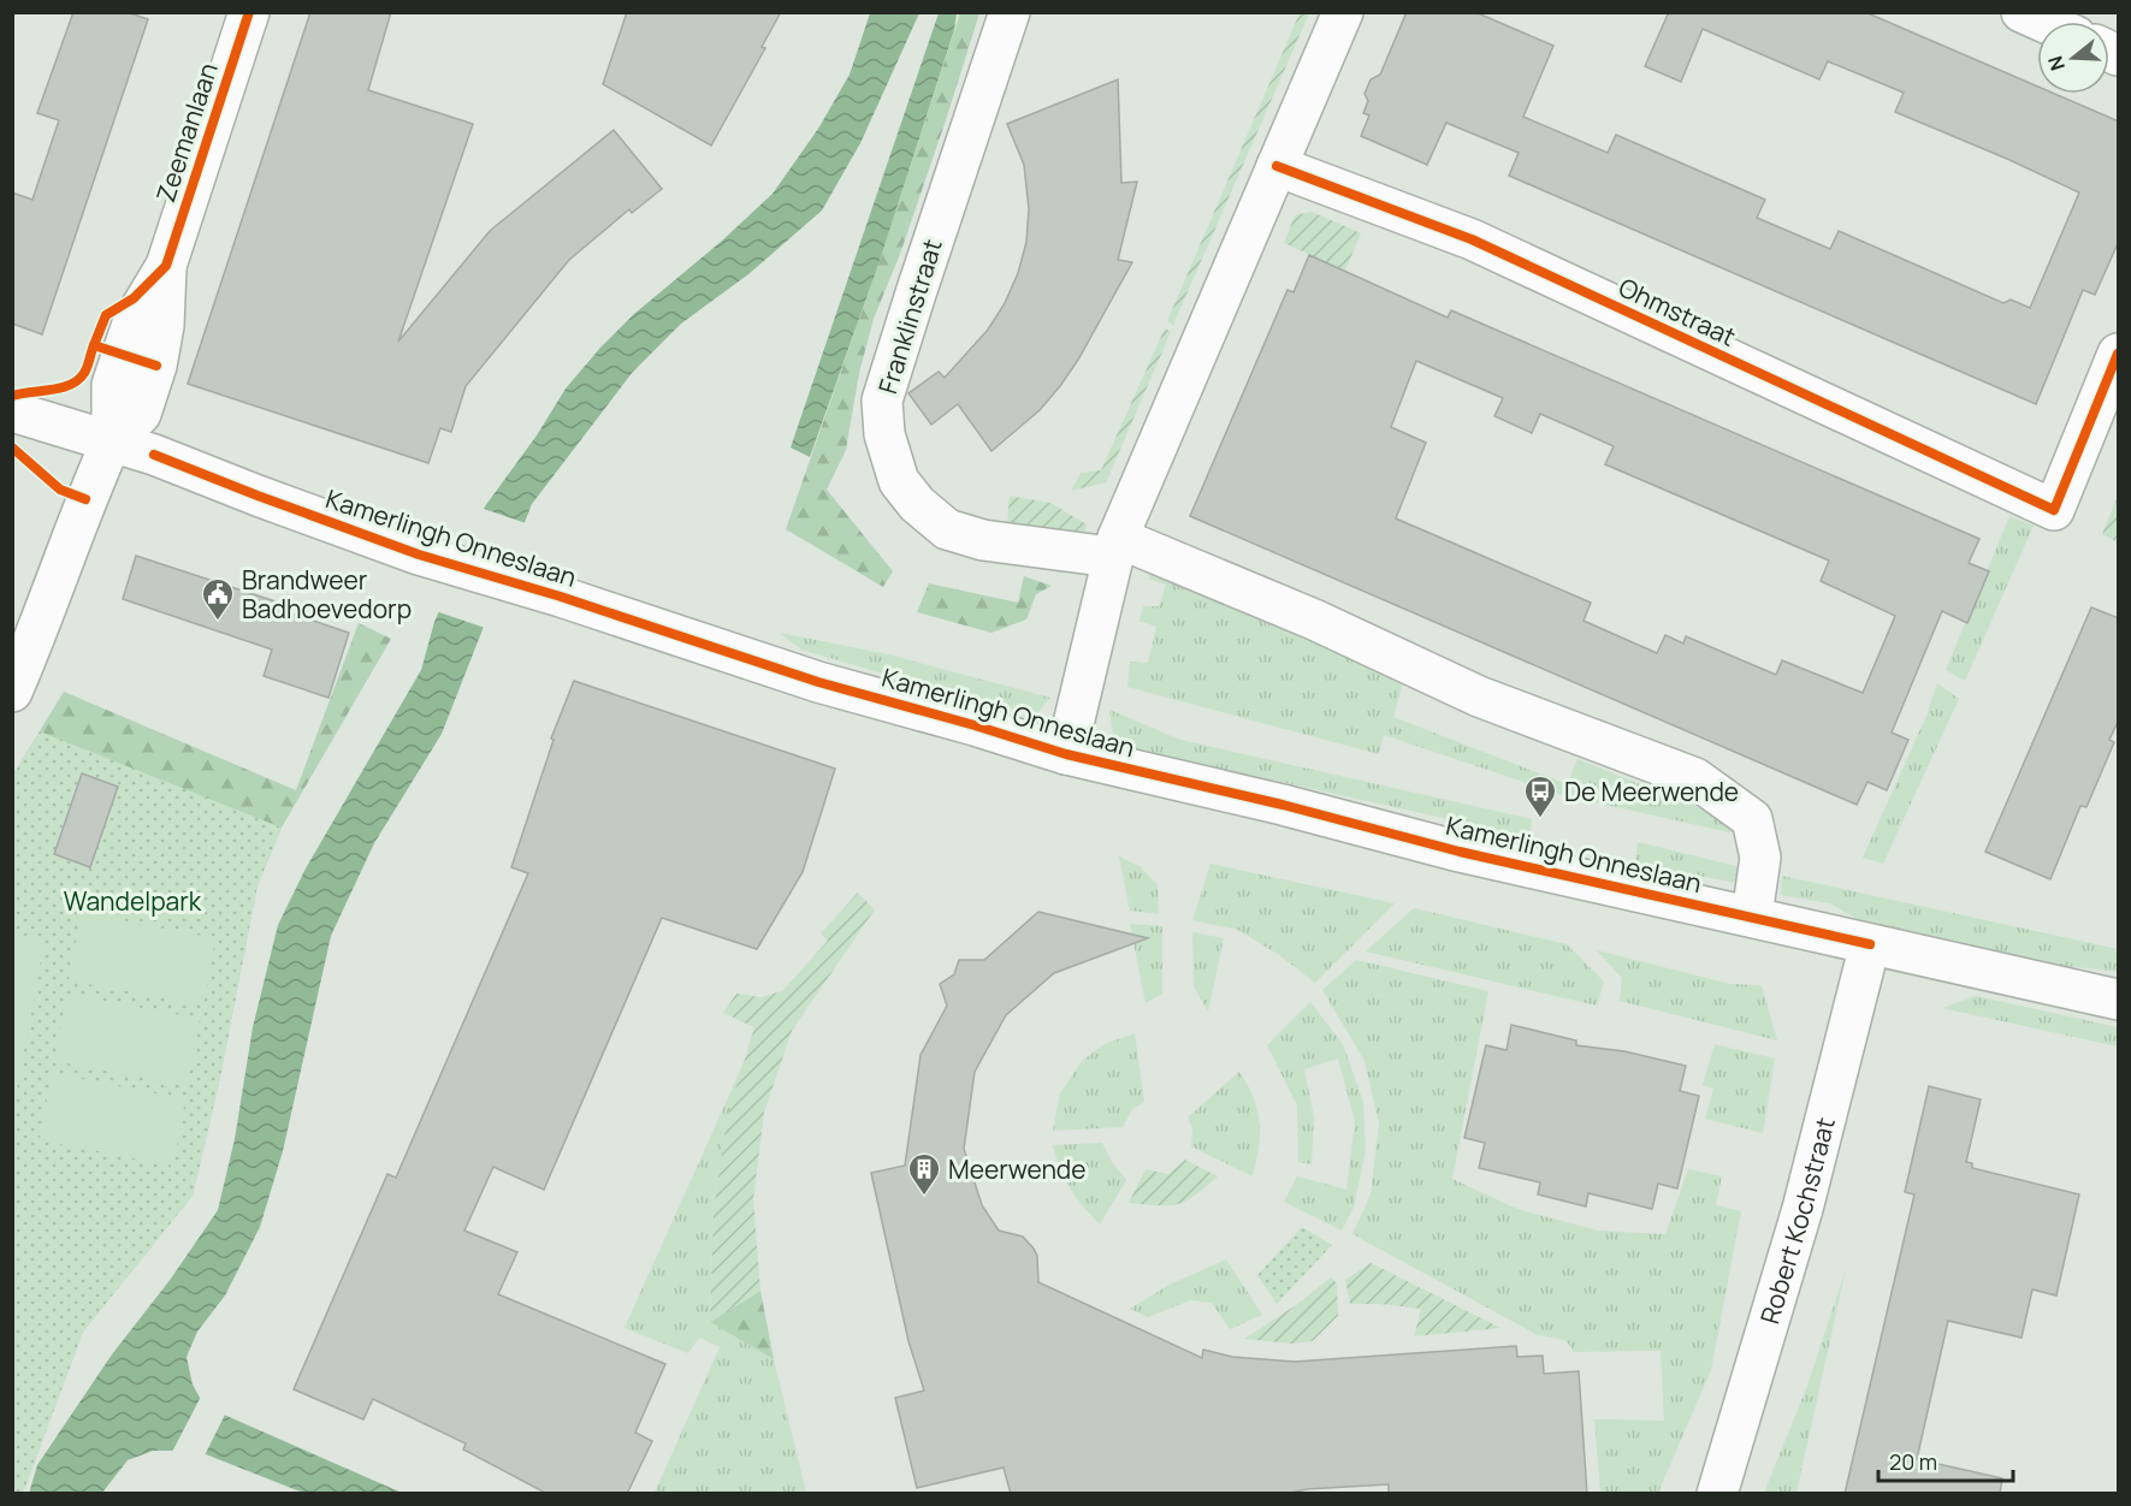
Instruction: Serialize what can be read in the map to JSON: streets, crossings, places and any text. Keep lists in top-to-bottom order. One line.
{"streets":{"street":["Zeemanlaan","Ohmstraat","Franklinstraat","Kamerlingh Onneslaan","Robert Kochstraat"]},"crossings":[["Zeemanlaan","Kamerlingh Onneslaan"],["Kamerlingh Onneslaan","Robert Kochstraat"]],"parks":["Wandelpark"],"places":{"public building":["Brandweer Badhoevedorp"],"bus stop":["De Meerwende"],"building":["Meerwende"]},"scale_bar":"20 m","north":"left"}
